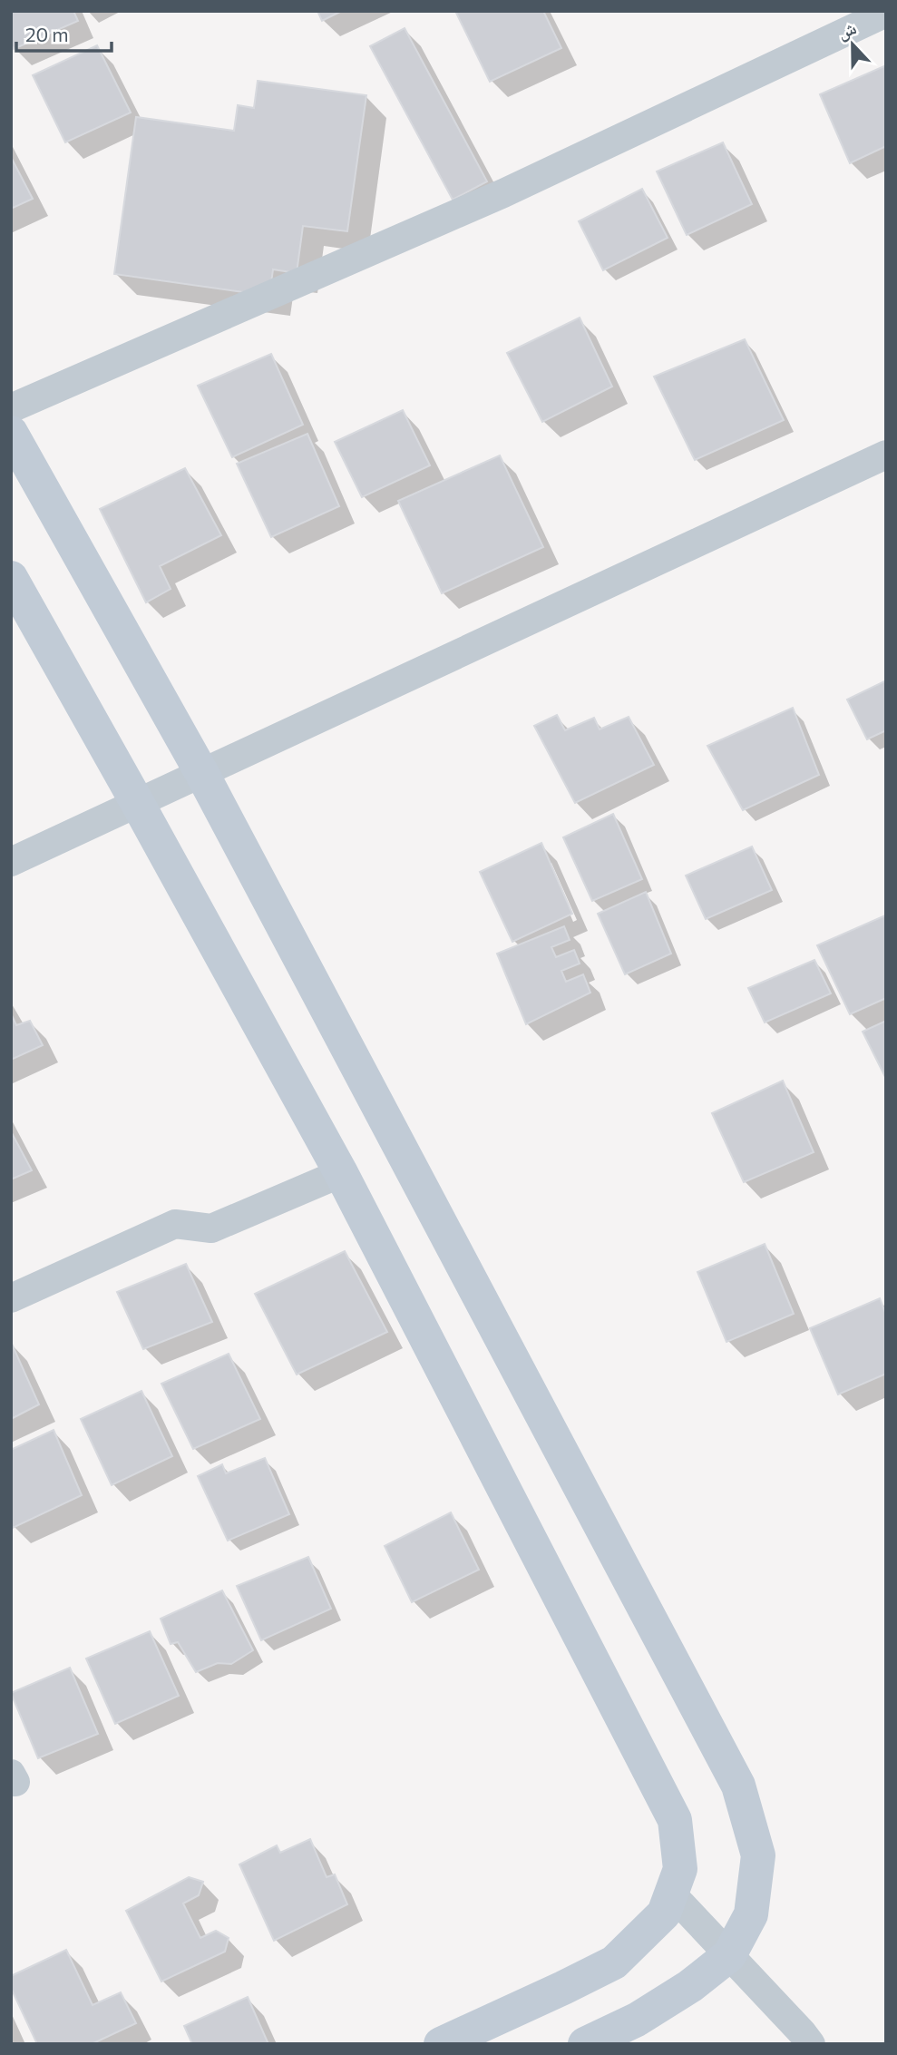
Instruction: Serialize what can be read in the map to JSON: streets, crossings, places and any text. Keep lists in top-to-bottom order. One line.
{"scale_bar":"20 m","north":"top"}
